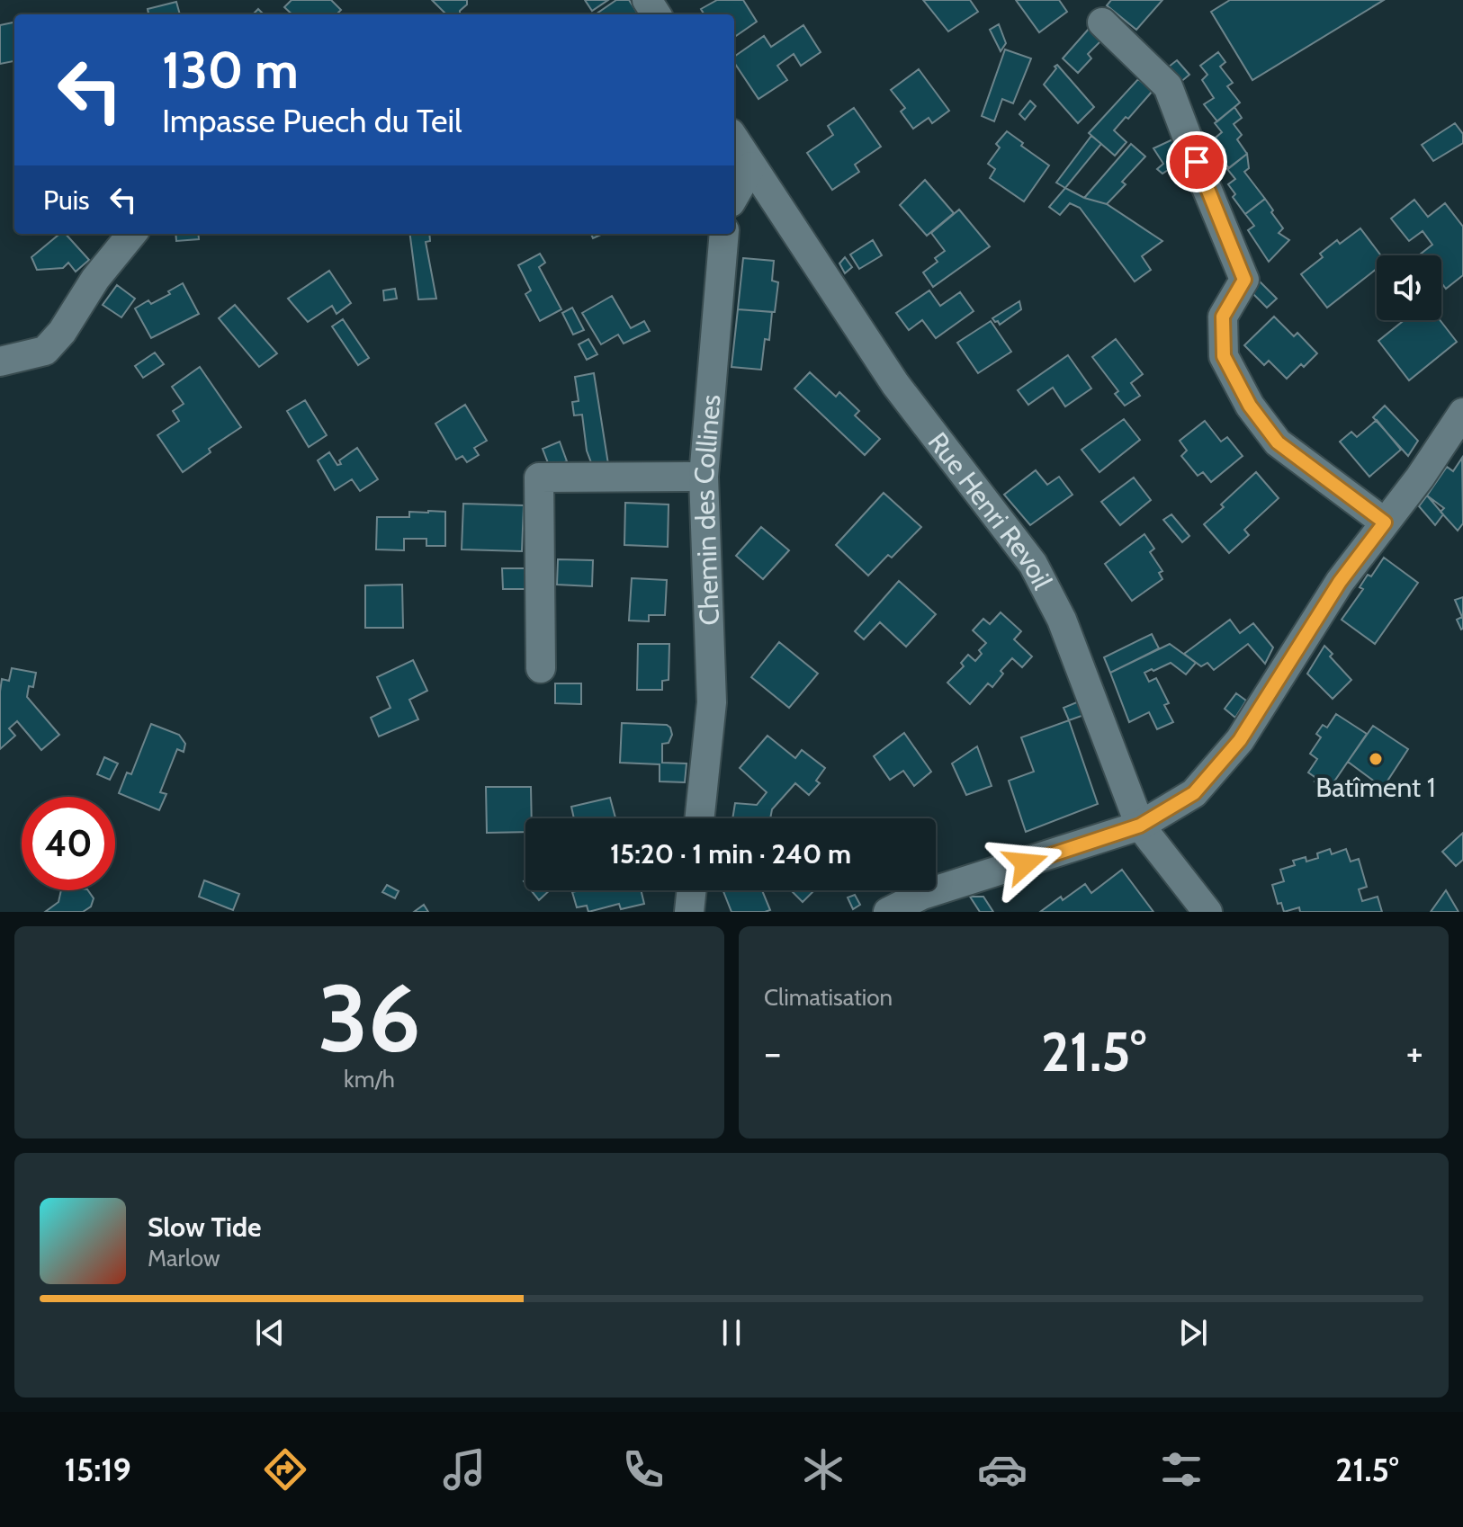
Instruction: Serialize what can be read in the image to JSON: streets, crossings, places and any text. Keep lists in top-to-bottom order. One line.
{"streets":{"street":["Chemin des Collines","Rue Henri Revoil"]},"places":["Batîment 1"],"page":{"turn":["130 m","Impasse Puech du Teil"],"then":"Puis","limit":"40","trip":"15:20 · 1 min · 240 m","tile":[["36","km/h"],"Climatisation"],"heat":["−","21.5°","+"],"song":["Slow Tide","Marlow"],"tabs":["15:19","21.5°"]}}
